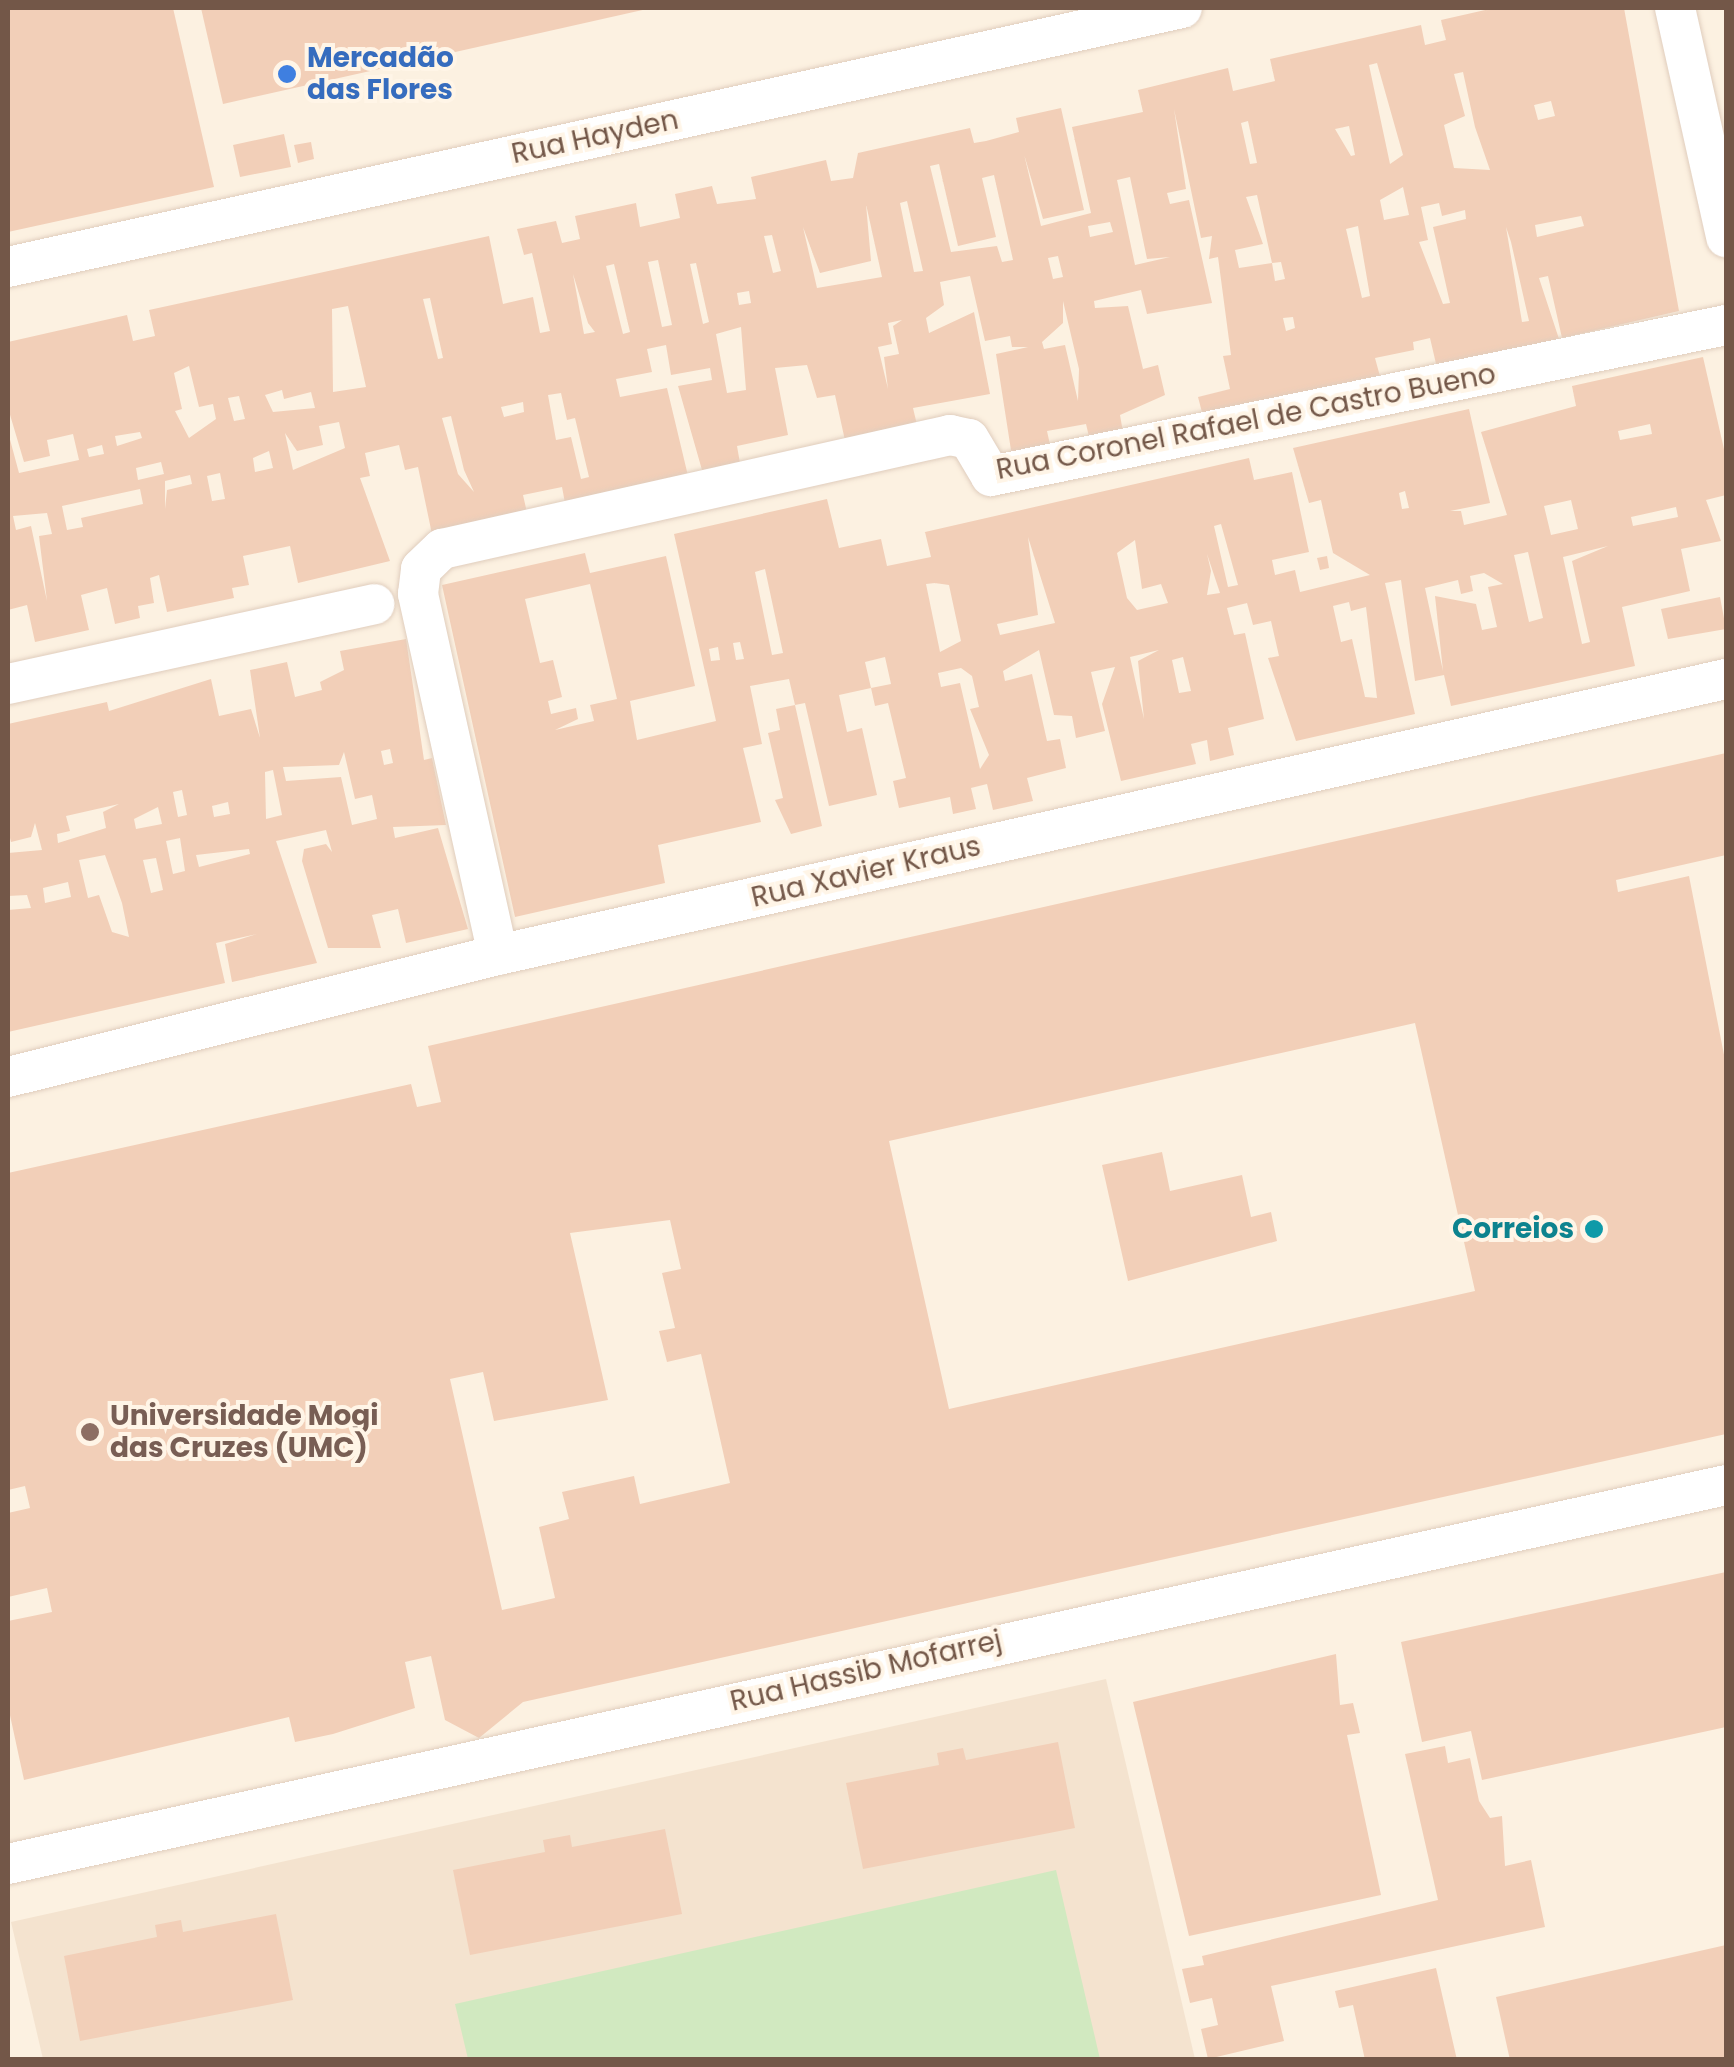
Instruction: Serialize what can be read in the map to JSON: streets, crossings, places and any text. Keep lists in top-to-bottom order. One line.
{"streets":{"street":["Rua Hayden","Rua Coronel Rafael de Castro Bueno","Rua Xavier Kraus","Rua Hassib Mofarrej"]},"crossings":[["Rua Coronel Rafael de Castro Bueno","Rua Xavier Kraus"]],"places":["Mercadão das Flores","Correios","Universidade Mogi das Cruzes (UMC)"]}
